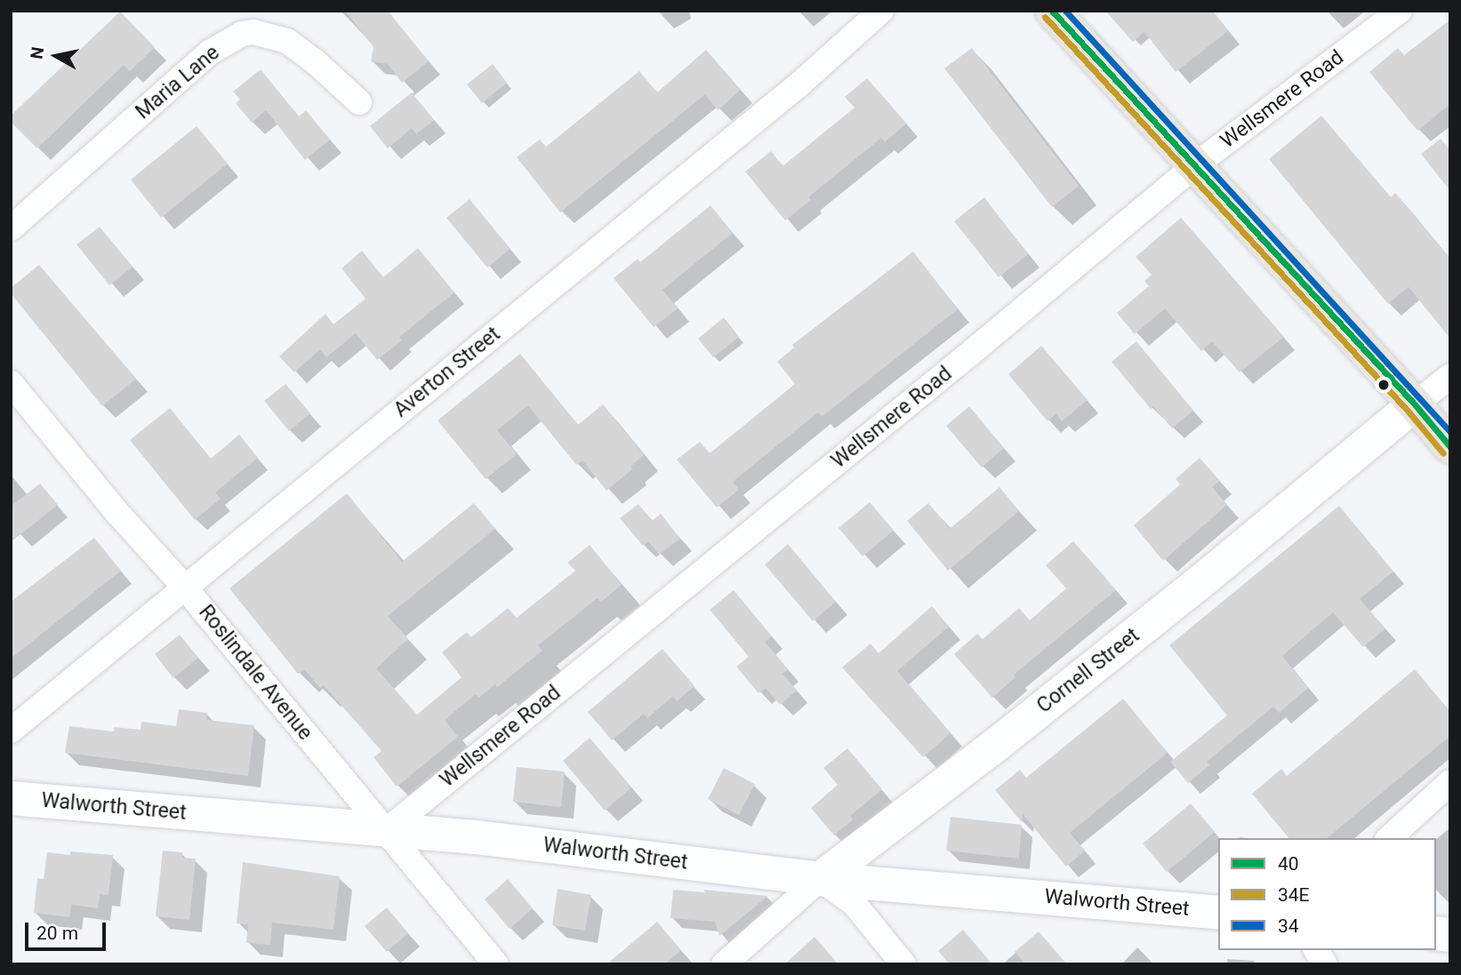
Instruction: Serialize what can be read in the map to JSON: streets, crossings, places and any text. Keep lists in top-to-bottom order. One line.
{"streets":{"street":["Maria Lane","Wellsmere Road","Averton Street","Cornell Street","Roslindale Avenue","Walworth Street"]},"crossings":[["Wellsmere Road","Roslindale Avenue"],["Wellsmere Road","Walworth Street"],["Averton Street","Roslindale Avenue"],["Cornell Street","Walworth Street"],["Roslindale Avenue","Walworth Street"]],"lines":["transit line 40","transit line 34","transit line 34E"],"legend":["40","34E","34"],"scale_bar":"20 m","north":"left"}
